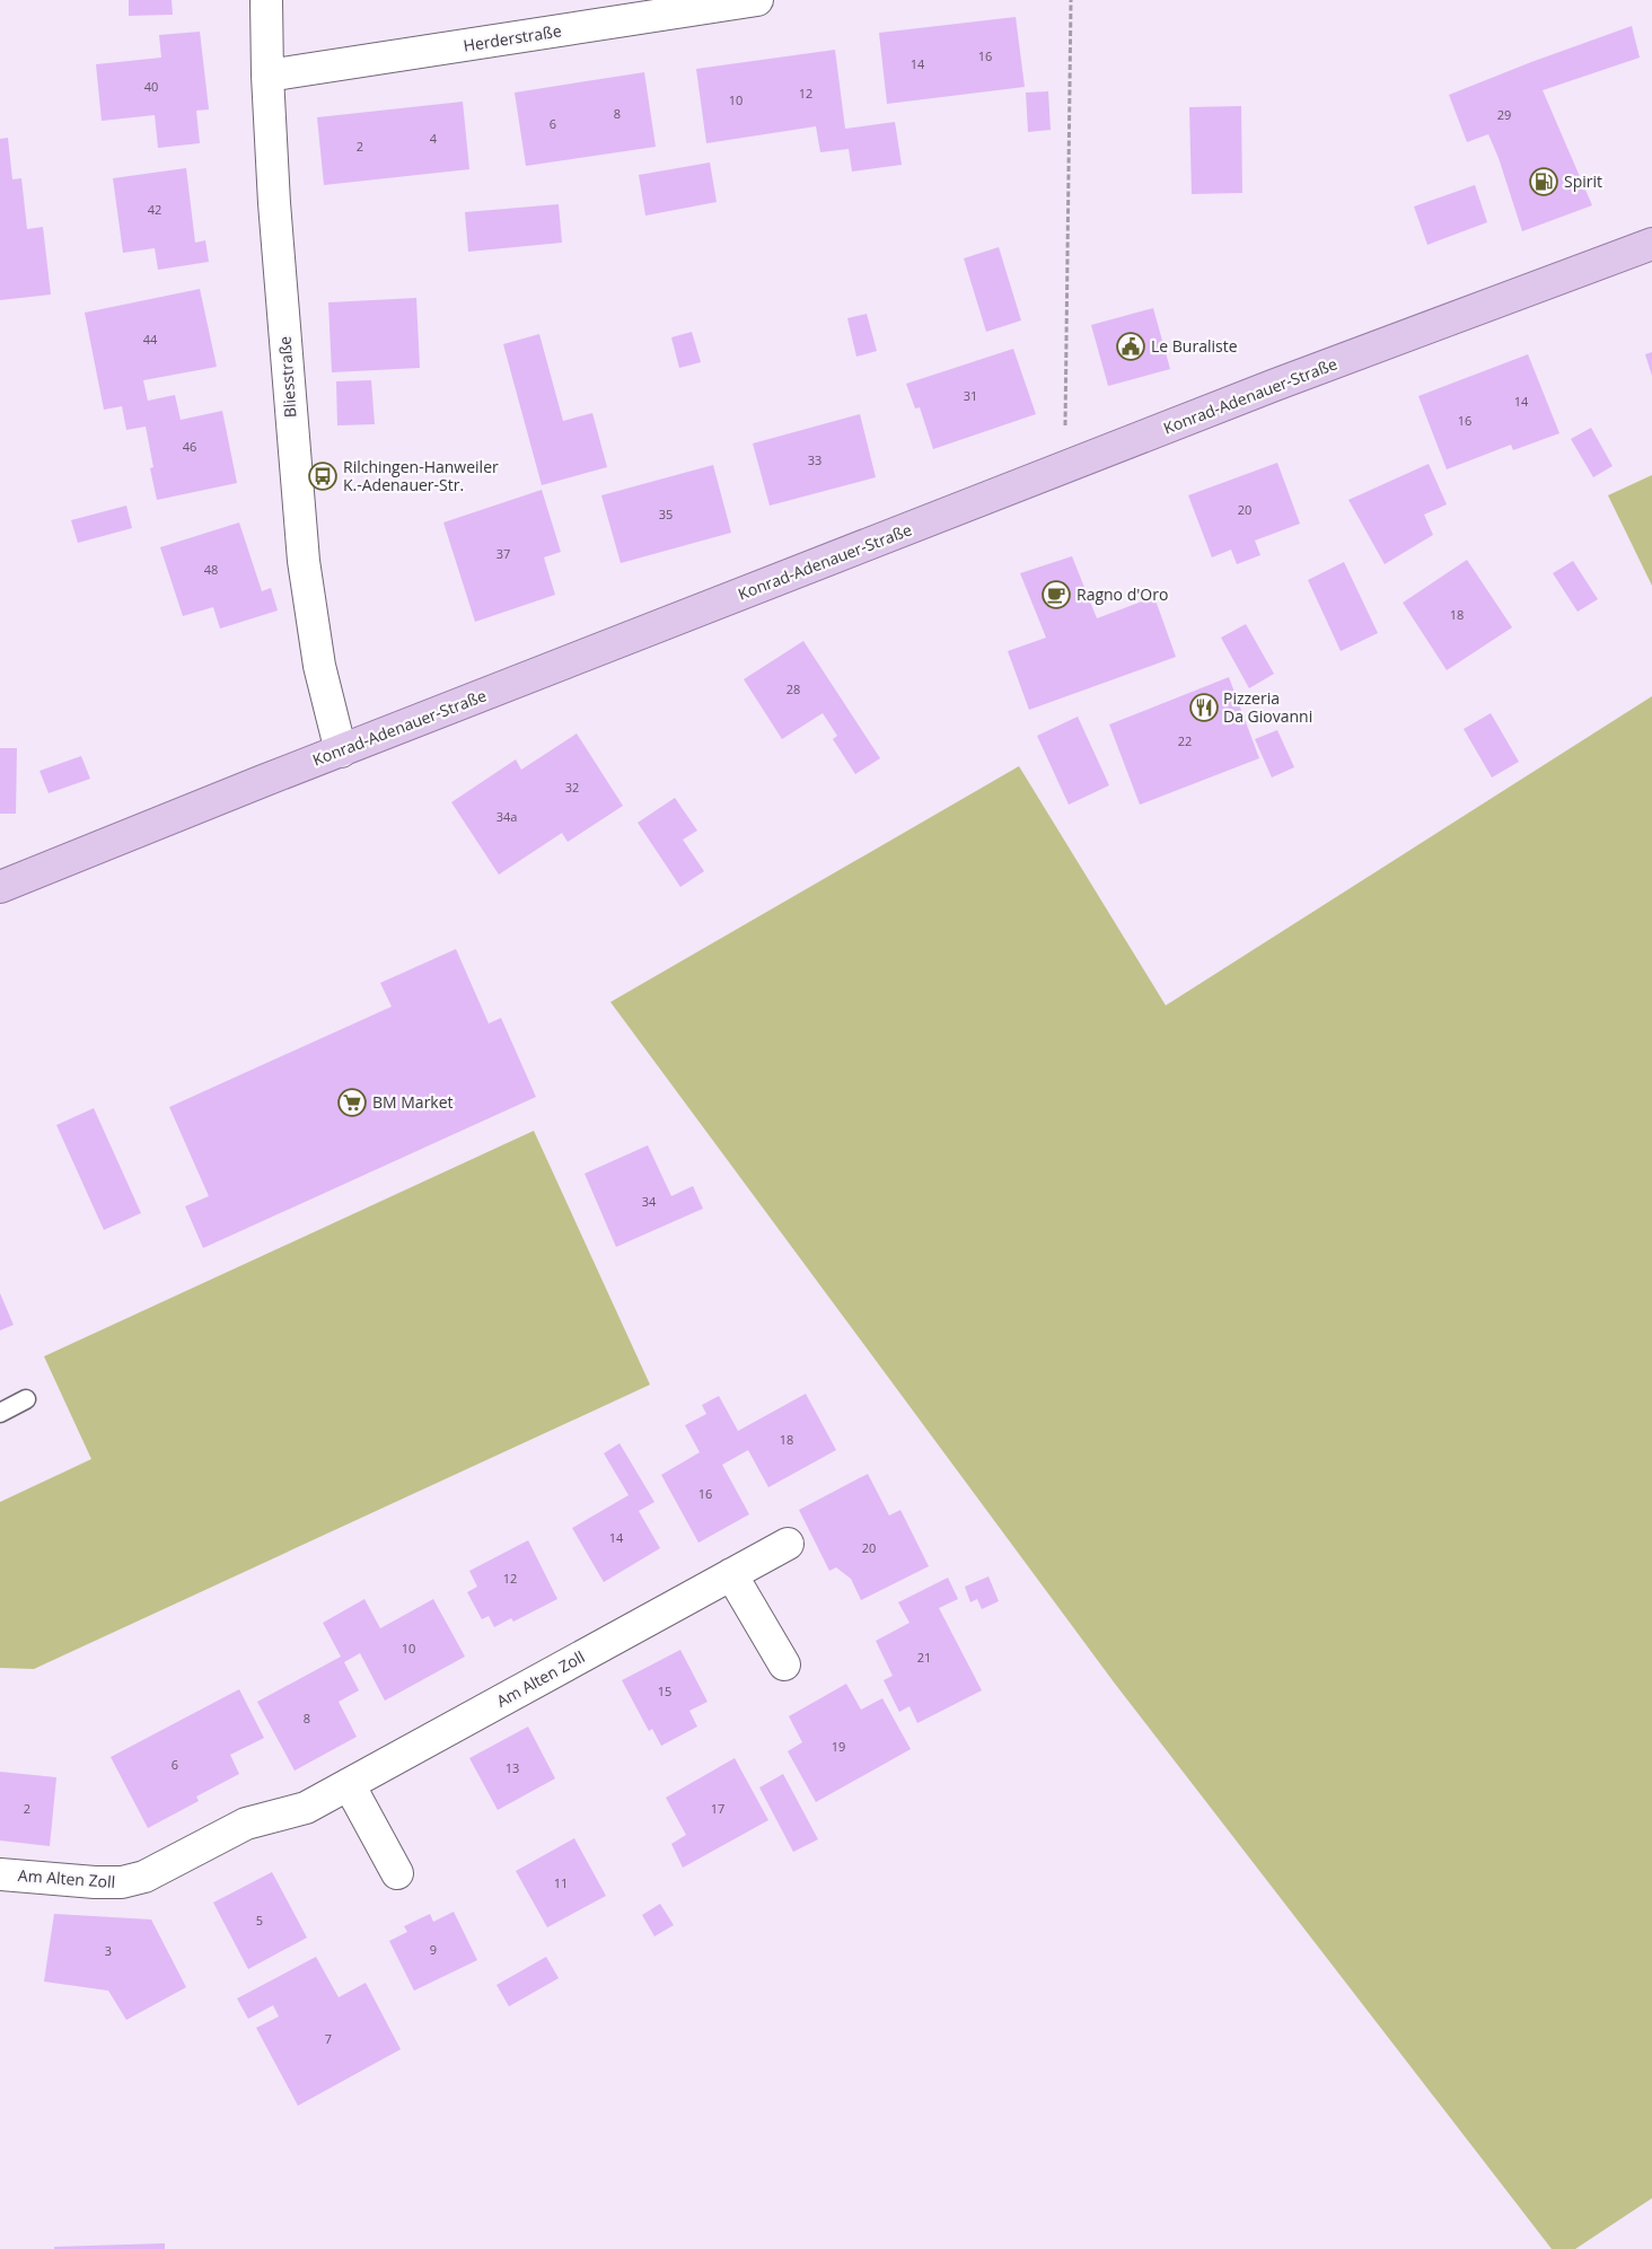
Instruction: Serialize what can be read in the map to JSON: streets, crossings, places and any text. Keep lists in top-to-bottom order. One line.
{"streets":{"main road":["Konrad-Adenauer-Straße"],"street":["Herderstraße","Bliesstraße","Am Alten Zoll"]},"crossings":[["Herderstraße","Bliesstraße"],["Bliesstraße","Konrad-Adenauer-Straße"]],"places":{"fuel station":["Spirit"],"public building":["Le Buraliste"],"bus stop":["Rilchingen-Hanweiler K.-Adenauer-Str."],"cafe":["Ragno d'Oro"],"restaurant":["Pizzeria Da Giovanni"],"supermarket":["BM Market"]},"house_numbers":["16","14","40","12","10","8","29","6","4","2","42","44","31","14","16","46","33","20","35","37","48","18","28","22","32","34a","34","18","16","14","20","12","10","21","15","8","19","6","13","2","17","11","5","9","3","7"]}
